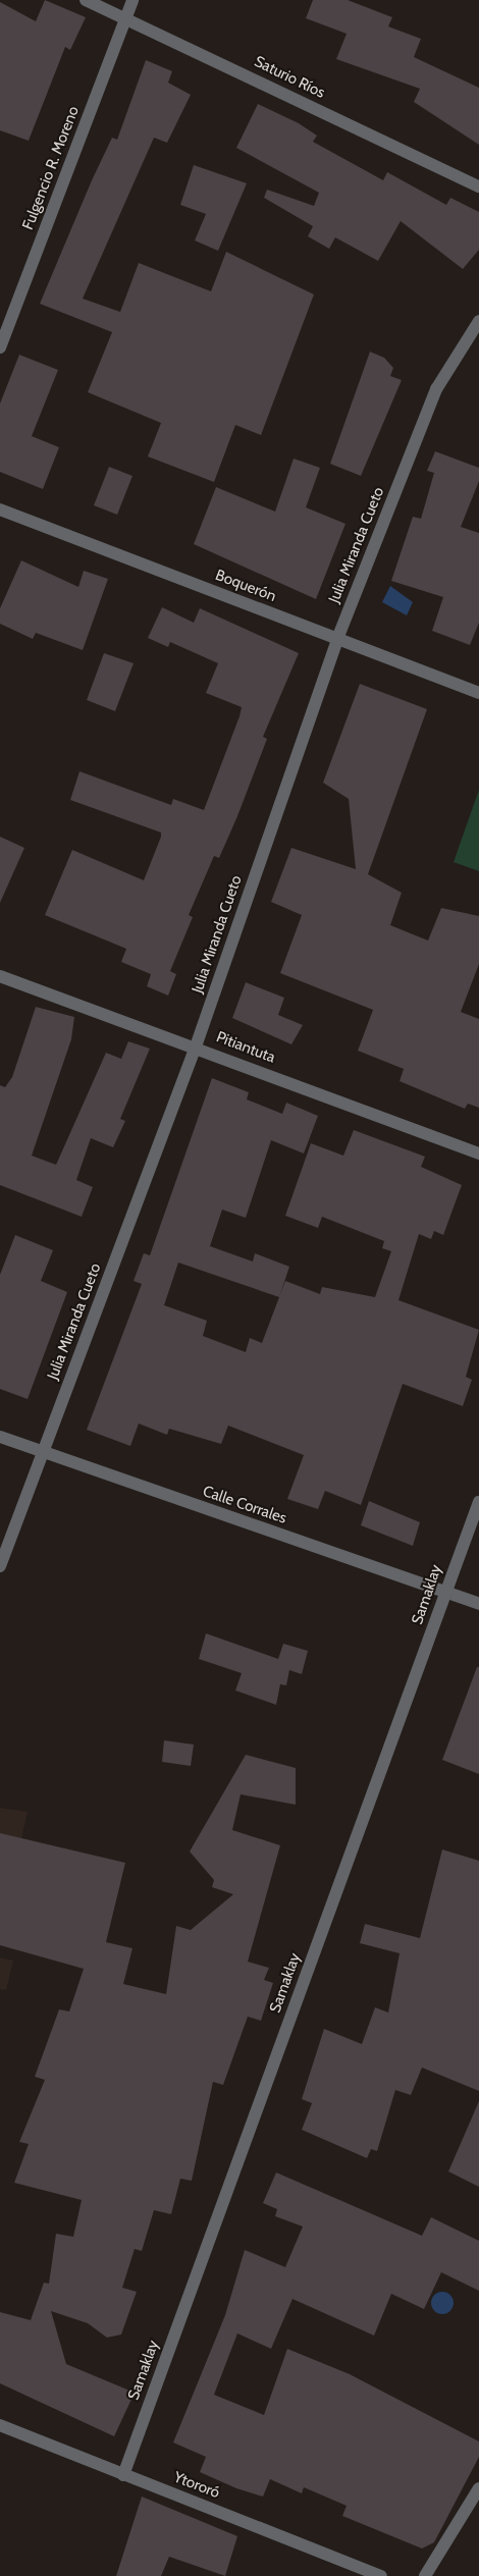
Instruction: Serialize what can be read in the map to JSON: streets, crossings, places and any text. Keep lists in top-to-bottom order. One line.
{"streets":{"street":["Saturio Ríos","Fulgencio R. Moreno","Julia Miranda Cueto","Boquerón","Pitiantuta","Calle Corrales","Samaklay","Ytororó"]},"crossings":[["Saturio Ríos","Fulgencio R. Moreno"],["Julia Miranda Cueto","Boquerón"],["Julia Miranda Cueto","Pitiantuta"],["Julia Miranda Cueto","Calle Corrales"],["Calle Corrales","Samaklay"],["Samaklay","Ytororó"]]}
